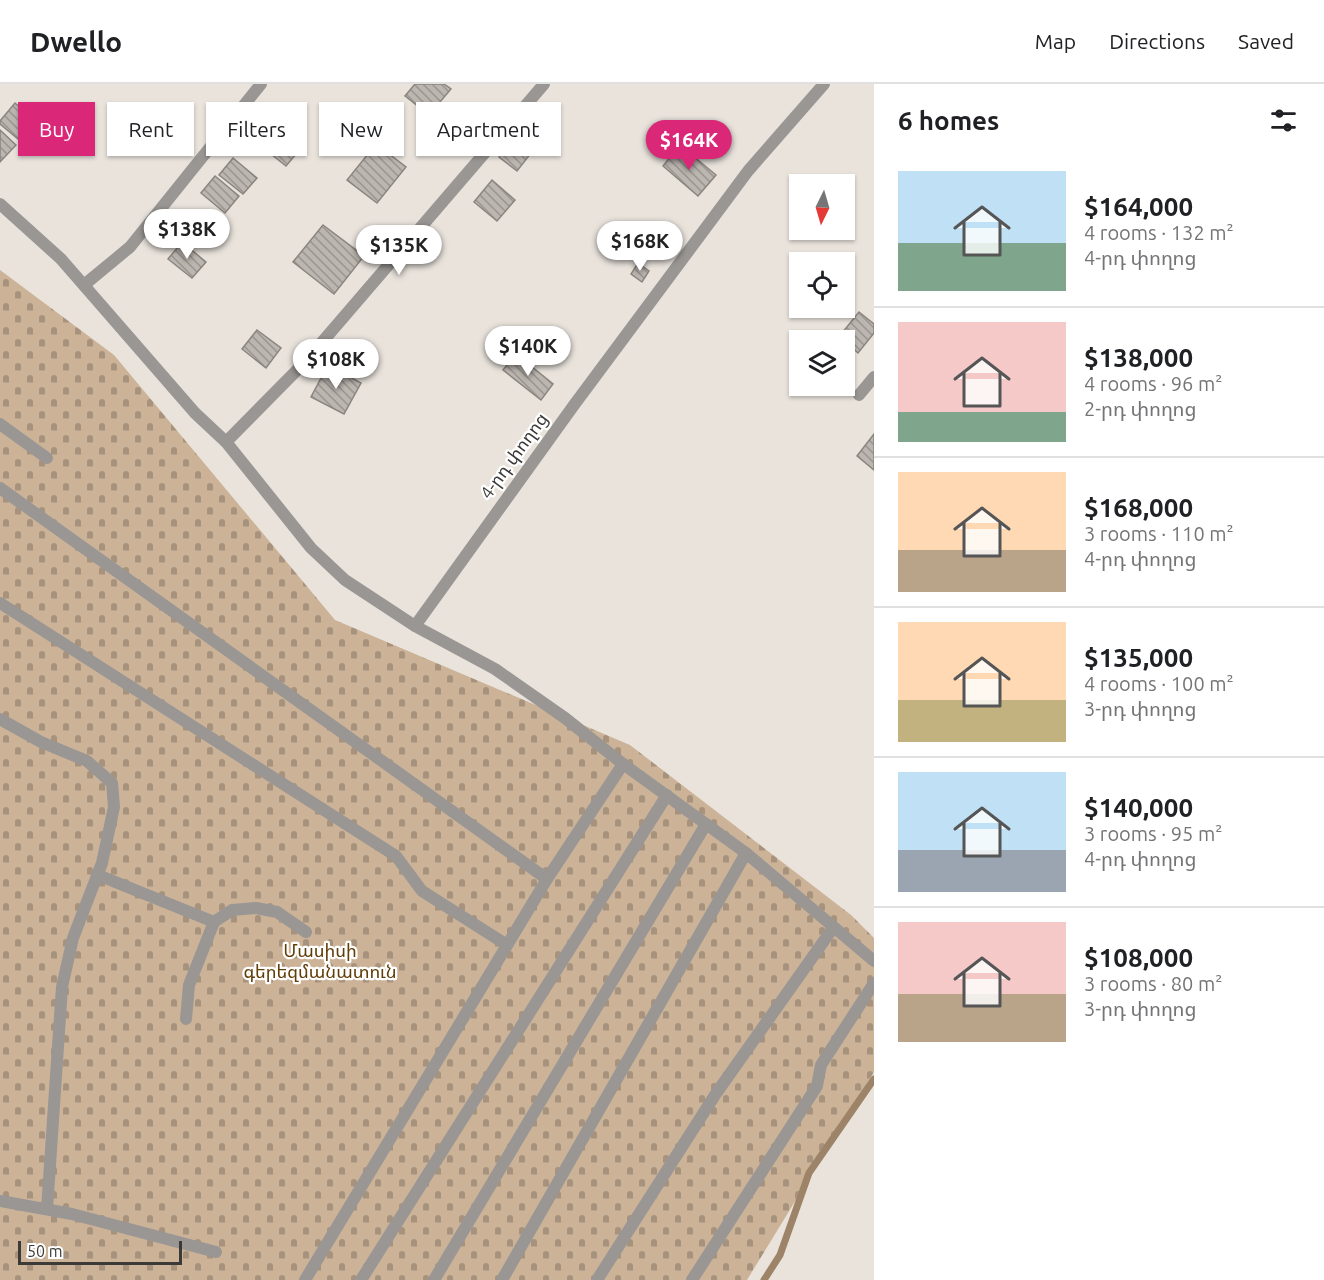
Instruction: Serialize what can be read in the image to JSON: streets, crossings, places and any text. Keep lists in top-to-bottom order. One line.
{"streets":{"street":["4-րդ փողոց"]},"parks":["Մասիսի գերեզմանատուն"],"scale_bar":"50 m","north":"bottom","page":{"header":"Dwello","nav":["Map","Directions","Saved"],"heading":"6 homes","chip":["Buy","Rent","Filters","New","Apartment"],"price":["$164K","$138K","$168K","$135K","$140K","$108K"],"list":[{"name":"$164,000","note":"4 rooms · 132 m² · 4-րդ փողոց"},{"name":"$138,000","note":"4 rooms · 96 m² · 2-րդ փողոց"},{"name":"$168,000","note":"3 rooms · 110 m² · 4-րդ փողոց"},{"name":"$135,000","note":"4 rooms · 100 m² · 3-րդ փողոց"},{"name":"$140,000","note":"3 rooms · 95 m² · 4-րդ փողոց"},{"name":"$108,000","note":"3 rooms · 80 m² · 3-րդ փողոց"}],"scale":"50 m"}}
